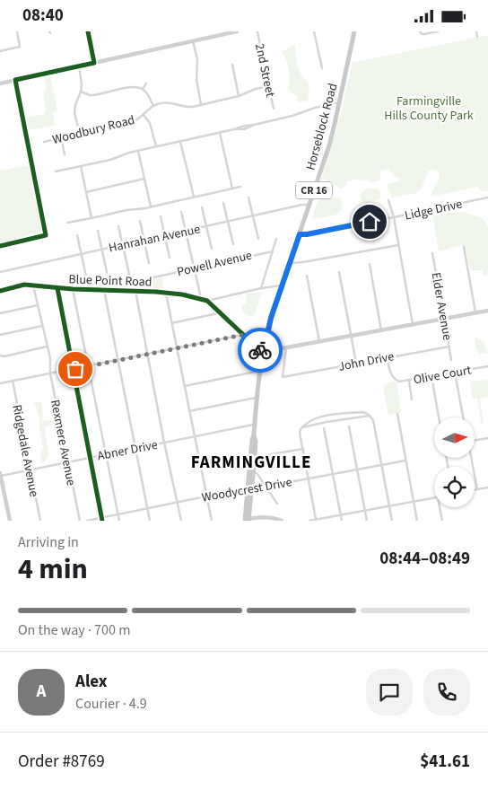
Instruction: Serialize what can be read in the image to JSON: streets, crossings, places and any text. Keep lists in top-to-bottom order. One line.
{"streets":{"main road":["Horseblock Road","CR 16"],"street":["2nd Street","Woodbury Road","Lidge Drive","Hanrahan Avenue","Powell Avenue","Blue Point Road","Elder Avenue","John Drive","Olive Court","Rexmere Avenue","Abner Drive","Ridgedale Avenue","Woodycrest Drive"]},"crossings":[["Horseblock Road","Lidge Drive"],["Horseblock Road","Hanrahan Avenue"],["Horseblock Road","Blue Point Road"],["Horseblock Road","Abner Drive"],["Horseblock Road","Woodycrest Drive"],["Powell Avenue","Blue Point Road"],["Blue Point Road","Rexmere Avenue"],["Elder Avenue","John Drive"],["John Drive","Olive Court"],["Rexmere Avenue","Abner Drive"],["Abner Drive","Ridgedale Avenue"]],"districts":["FARMINGVILLE"],"parks":["Farmingville Hills County Park"],"north":"right","page":{"status":"08:40","heading":["4 min","Arriving in","08:44–08:49"],"panel":["Alex","Courier · 4.9","Order #8769","$41.61"],"bar":"On the way · 700 m","round":"A"}}
